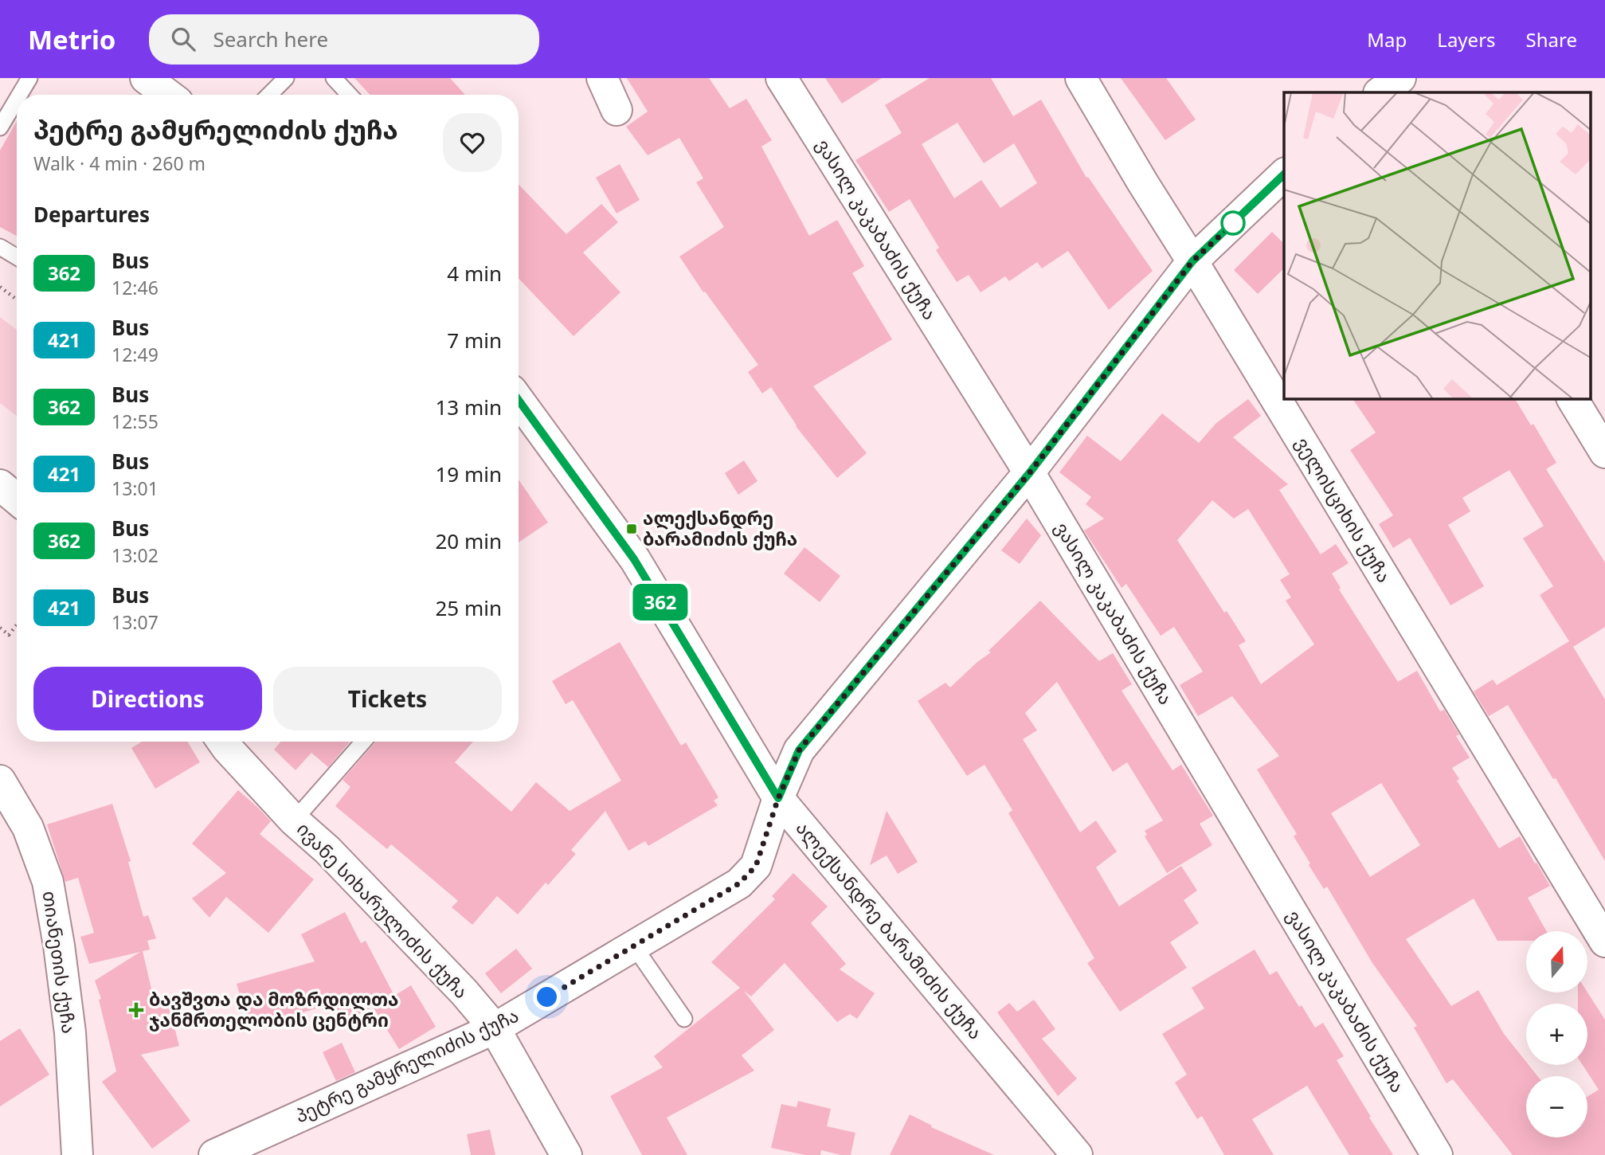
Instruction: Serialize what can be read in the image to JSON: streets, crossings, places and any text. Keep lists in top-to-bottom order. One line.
{"streets":{"street":["ვასილ კაკაბაძის ქუჩა","ველისციხის ქუჩა","ივანე სიხარულიძის ქუჩა","ალექსანდრე ბარამიძის ქუჩა","თიანეთის ქუჩა","პეტრე გამყრელიძის ქუჩა"]},"crossings":[["ვასილ კაკაბაძის ქუჩა","პეტრე გამყრელიძის ქუჩა"],["ველისციხის ქუჩა","პეტრე გამყრელიძის ქუჩა"],["ივანე სიხარულიძის ქუჩა","პეტრე გამყრელიძის ქუჩა"],["ალექსანდრე ბარამიძის ქუჩა","პეტრე გამყრელიძის ქუჩა"]],"places":{"transit":["ალექსანდრე ბარამიძის ქუჩა"],"health":["ბავშვთა და მოზრდილთა ჯანმრთელობის ცენტრი"]},"lines":["bus line 362"],"north":"top","page":{"header":"Metrio","search":"Search here","nav":["Map","Layers","Share"],"on_map":"362","heading":[["პეტრე გამყრელიძის ქუჩა","Walk · 4 min · 260 m"],"Departures"],"list":[{"mark":"362","name":"Bus","note":"12:46","value":"4 min"},{"mark":"421","name":"Bus","note":"12:49","value":"7 min"},{"mark":"362","name":"Bus","note":"12:55","value":"13 min"},{"mark":"421","name":"Bus","note":"13:01","value":"19 min"},{"mark":"362","name":"Bus","note":"13:02","value":"20 min"},{"mark":"421","name":"Bus","note":"13:07","value":"25 min"}],"buttons":["Directions","Tickets"],"map_buttons":["+","−"]}}
